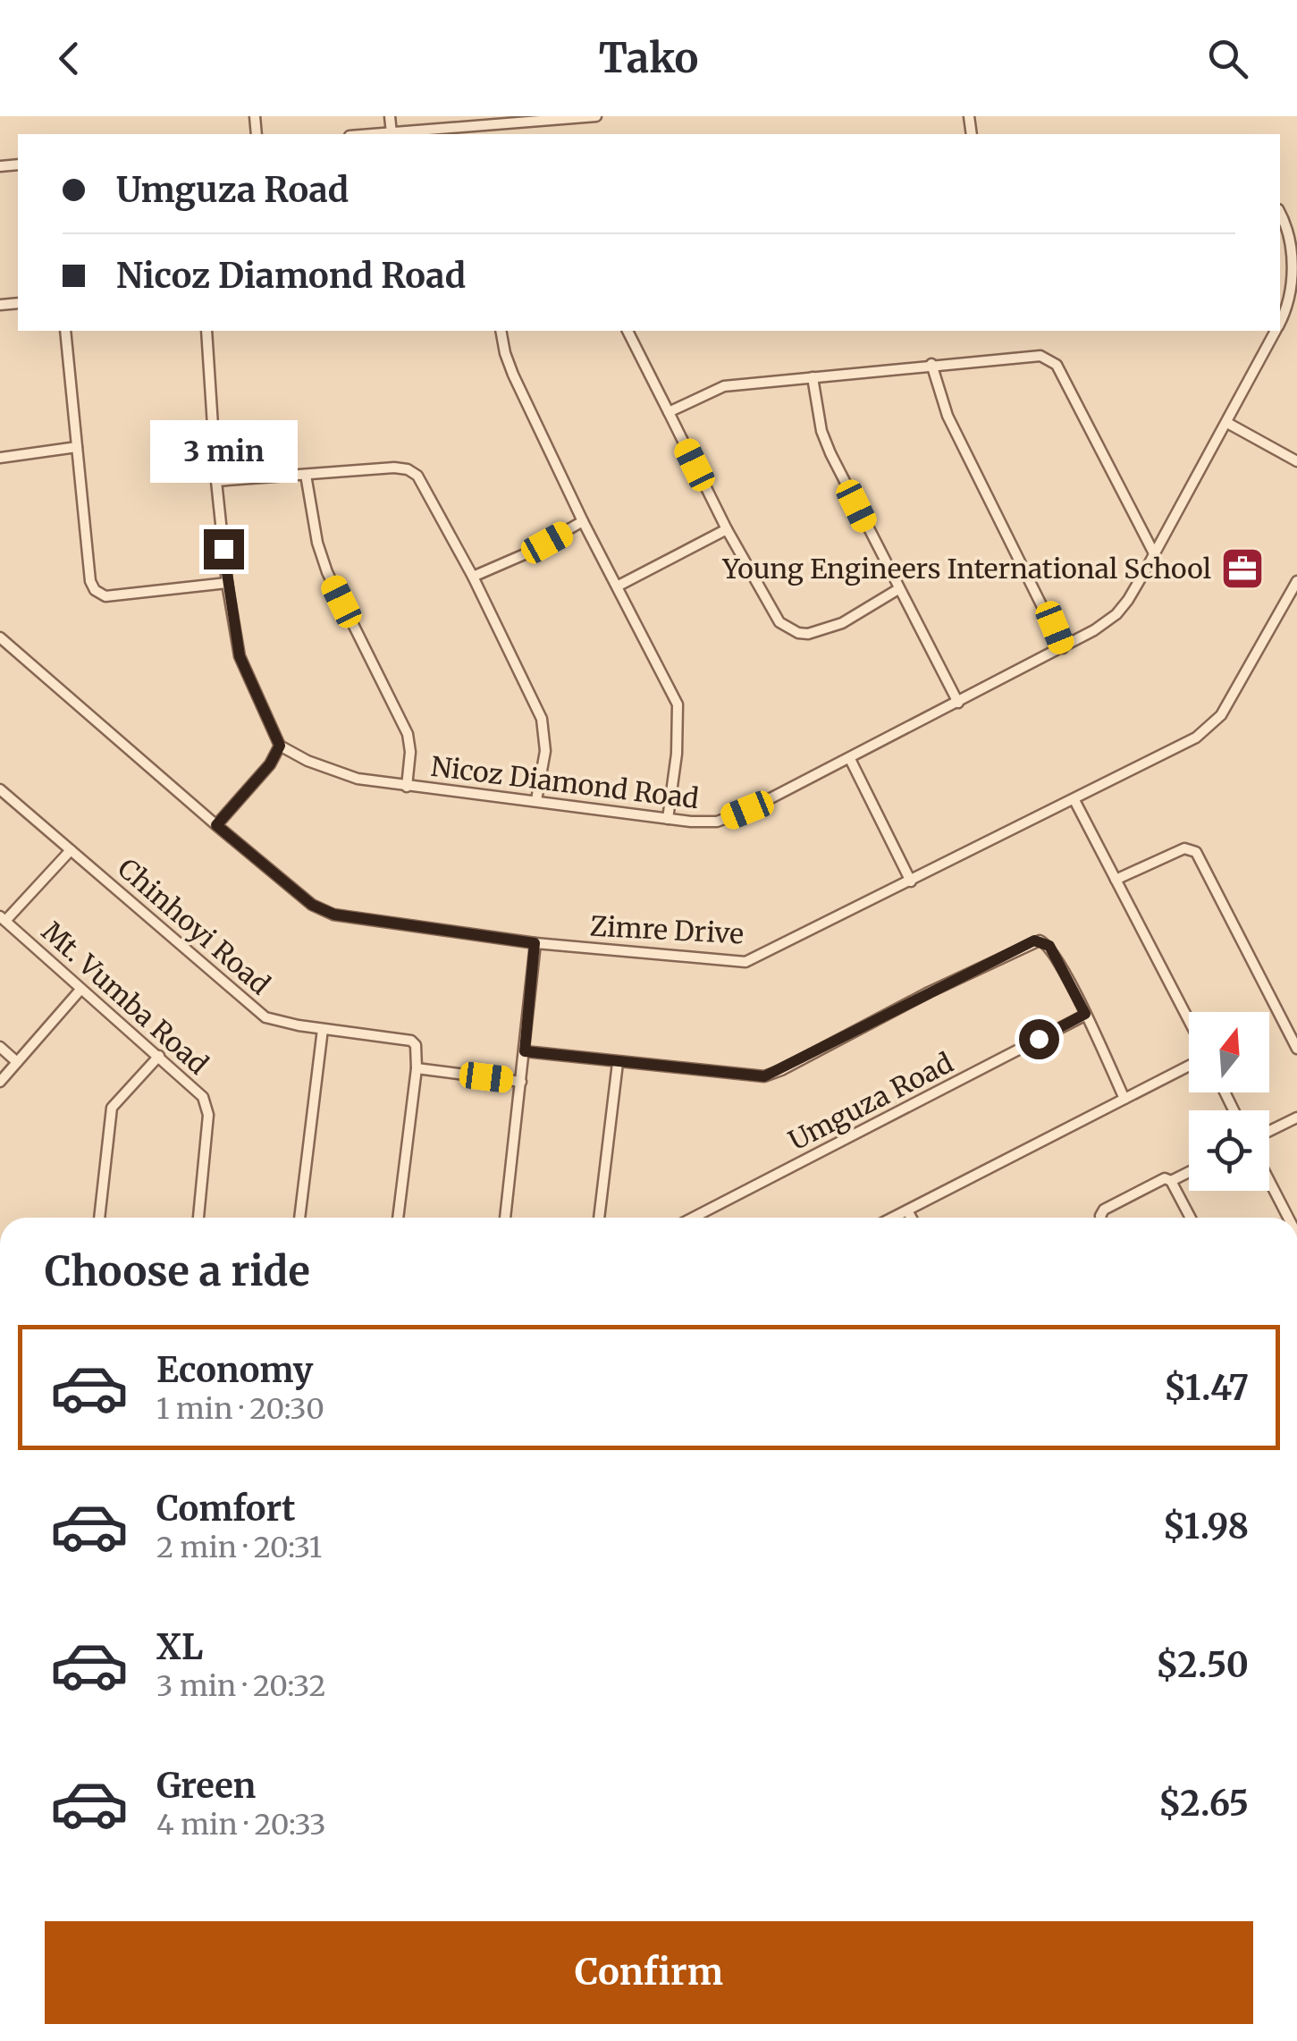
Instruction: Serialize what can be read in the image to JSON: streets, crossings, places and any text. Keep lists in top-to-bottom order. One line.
{"streets":{"street":["Nicoz Diamond Road","Chinhoyi Road","Zimre Drive","Mt. Vumba Road","Umguza Road"]},"places":{"office":["Young Engineers International School"]},"north":"top","page":{"header":"Tako","banner":["Umguza Road","Nicoz Diamond Road"],"bubble":"3 min","heading":"Choose a ride","list":[{"name":"Economy","note":"1 min · 20:30","value":"$1.47"},{"name":"Comfort","note":"2 min · 20:31","value":"$1.98"},{"name":"XL","note":"3 min · 20:32","value":"$2.50"},{"name":"Green","note":"4 min · 20:33","value":"$2.65"}],"buttons":"Confirm"}}
